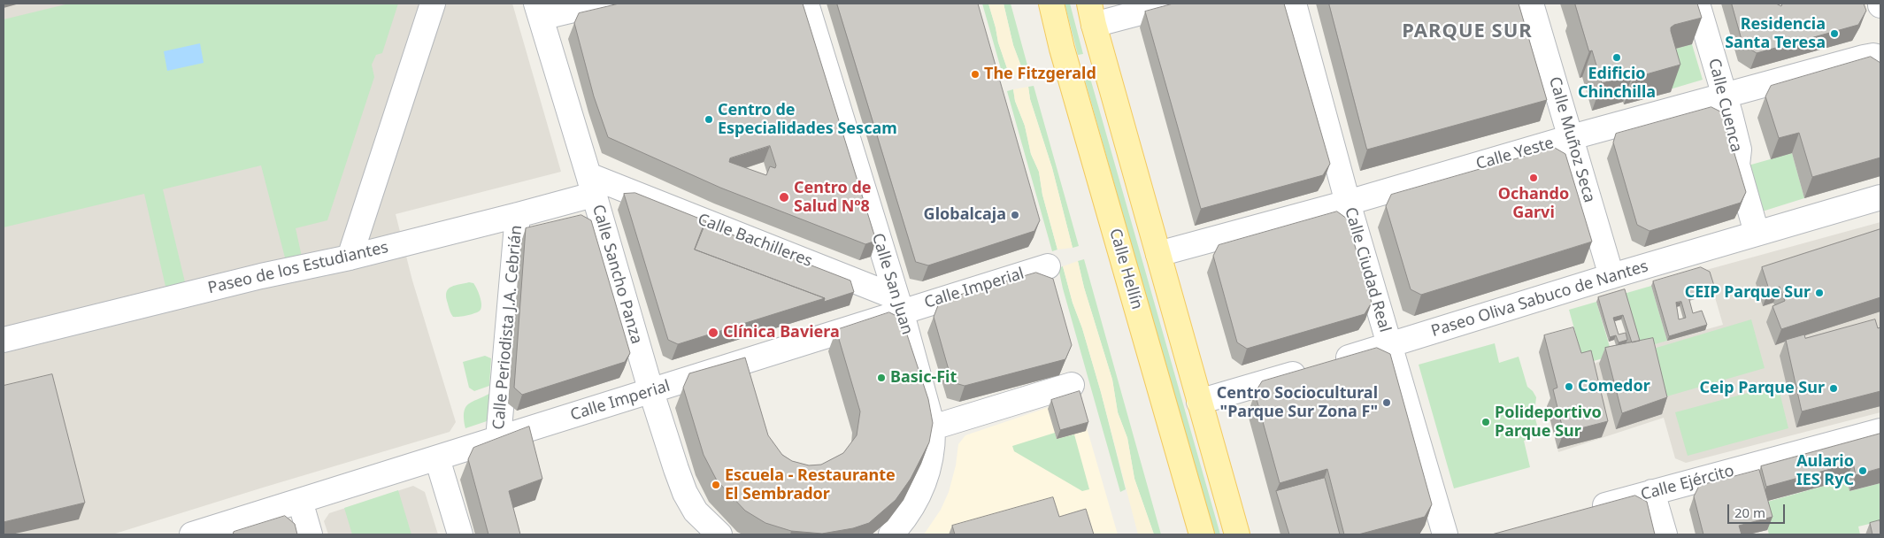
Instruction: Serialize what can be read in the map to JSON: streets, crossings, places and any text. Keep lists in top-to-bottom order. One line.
{"streets":{"main road":["Calle Hellín"],"street":["Calle Cuenca","Calle Muñoz Seca","Calle Yeste","Calle Bachilleres","Paseo de los Estudiantes","Calle Ciudad Real","Calle Sancho Panza","Calle San Juan","Calle Imperial","Paseo Oliva Sabuco de Nantes","Calle Periodista J.A. Cebrián","Calle Ejército"]},"crossings":[["Calle Cuenca","Calle Yeste"],["Calle Cuenca","Paseo Oliva Sabuco de Nantes"],["Calle Muñoz Seca","Calle Yeste"],["Calle Muñoz Seca","Paseo Oliva Sabuco de Nantes"],["Calle Yeste","Calle Ciudad Real"],["Calle Bachilleres","Paseo de los Estudiantes"],["Calle Bachilleres","Calle Sancho Panza"],["Calle Bachilleres","Calle San Juan"],["Calle Bachilleres","Calle Imperial"],["Paseo de los Estudiantes","Calle Sancho Panza"],["Paseo de los Estudiantes","Calle Periodista J.A. Cebrián"],["Calle Ciudad Real","Paseo Oliva Sabuco de Nantes"],["Calle Sancho Panza","Calle Imperial"],["Calle San Juan","Calle Imperial"],["Calle Imperial","Calle Periodista J.A. Cebrián"]],"districts":["PARQUE SUR"],"places":["Residencia Santa Teresa","Edificio Chinchilla","The Fitzgerald","Centro de Especialidades Sescam","Ochando Garvi","Centro de Salud Nº8","Globalcaja","CEIP Parque Sur","Clínica Baviera","Basic-Fit","Comedor","Ceip Parque Sur","Centro Sociocultural \"Parque Sur Zona F\"","Polideportivo Parque Sur","Aulario IES RyC","Escuela - Restaurante El Sembrador"],"scale_bar":"20 m"}
